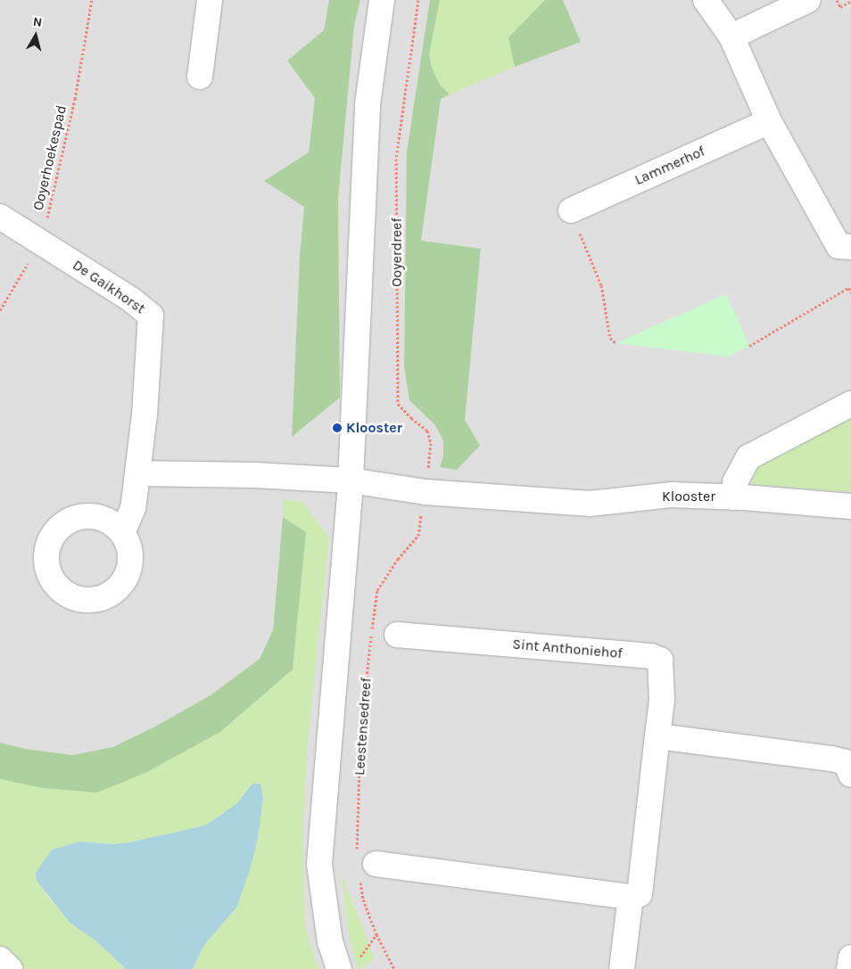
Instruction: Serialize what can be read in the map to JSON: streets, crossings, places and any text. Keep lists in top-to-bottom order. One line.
{"streets":{"street":["Lammerhof","De Gaikhorst","Klooster","Sint Anthoniehof"],"path":["Ooyerhoekespad","Ooyerdreef","Leestensedreef"]},"crossings":[["Ooyerhoekespad","De Gaikhorst"],["Ooyerdreef","Klooster"],["Ooyerdreef","Leestensedreef"],["Klooster","Leestensedreef"]],"places":["Klooster"],"north":"top"}
